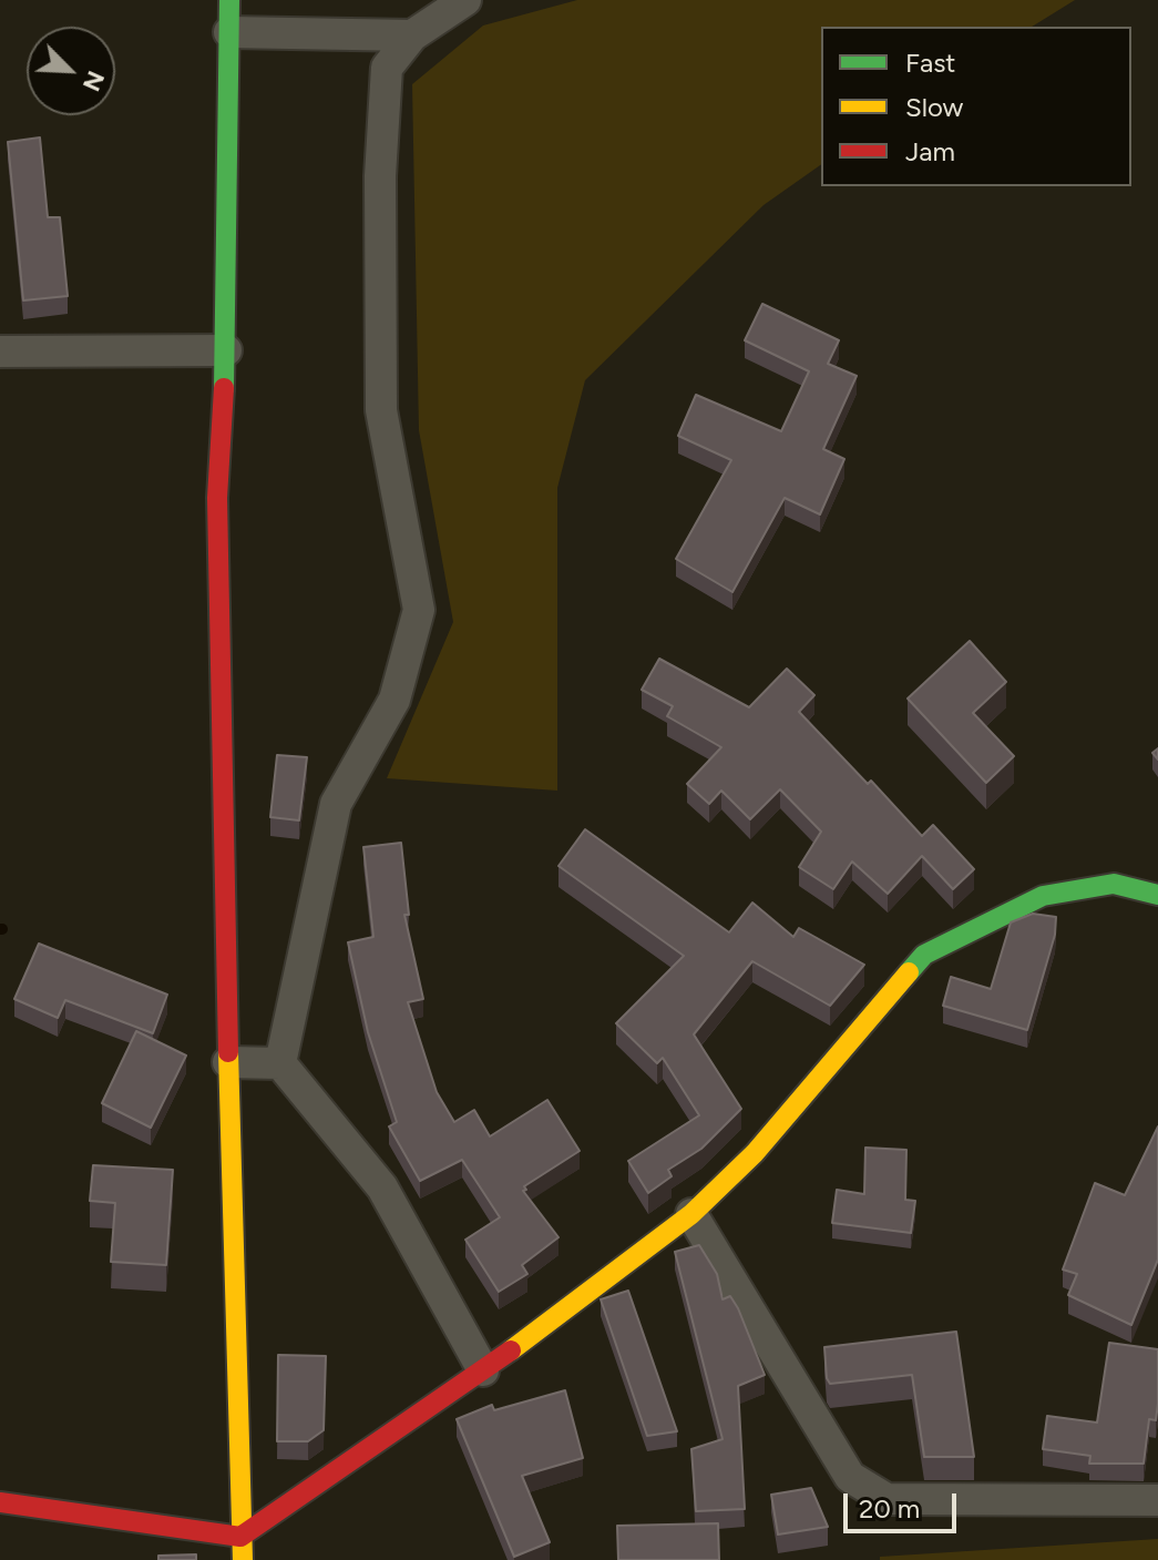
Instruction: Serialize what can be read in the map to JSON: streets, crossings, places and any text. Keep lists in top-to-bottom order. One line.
{"legend":["Fast","Slow","Jam"],"scale_bar":"20 m","north":"bottom right"}
